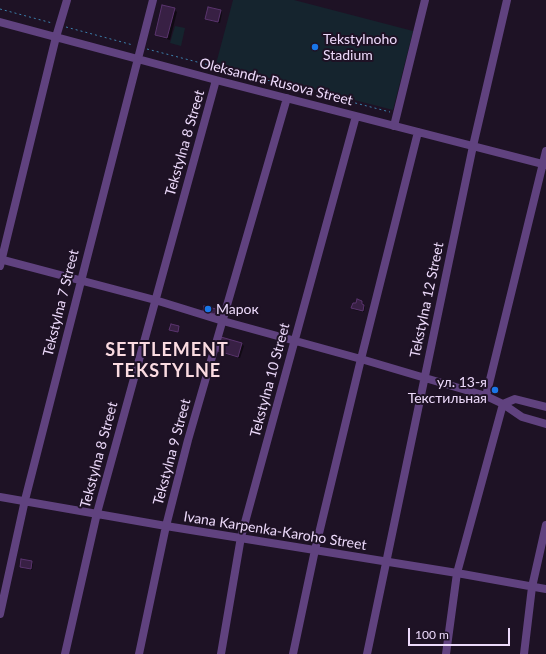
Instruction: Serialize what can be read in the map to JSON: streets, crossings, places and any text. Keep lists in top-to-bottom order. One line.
{"streets":{"street":["Oleksandra Rusova Street","Tekstylna 8 Street","Tekstylna 12 Street","Tekstylna 7 Street","Tekstylna 10 Street","Tekstylna 9 Street","Ivana Karpenka-Karoho Street"]},"crossings":[["Oleksandra Rusova Street","Tekstylna 8 Street"],["Oleksandra Rusova Street","Tekstylna 12 Street"],["Oleksandra Rusova Street","Tekstylna 7 Street"],["Oleksandra Rusova Street","Tekstylna 10 Street"],["Oleksandra Rusova Street","Tekstylna 9 Street"],["Tekstylna 8 Street","Ivana Karpenka-Karoho Street"],["Tekstylna 12 Street","Ivana Karpenka-Karoho Street"],["Tekstylna 7 Street","Ivana Karpenka-Karoho Street"],["Tekstylna 10 Street","Ivana Karpenka-Karoho Street"],["Tekstylna 9 Street","Ivana Karpenka-Karoho Street"]],"districts":["SETTLEMENT TEKSTYLNE"],"places":["Tekstylnoho Stadium","Марок","ул. 13-я Текстильная"],"scale_bar":"100 m"}
